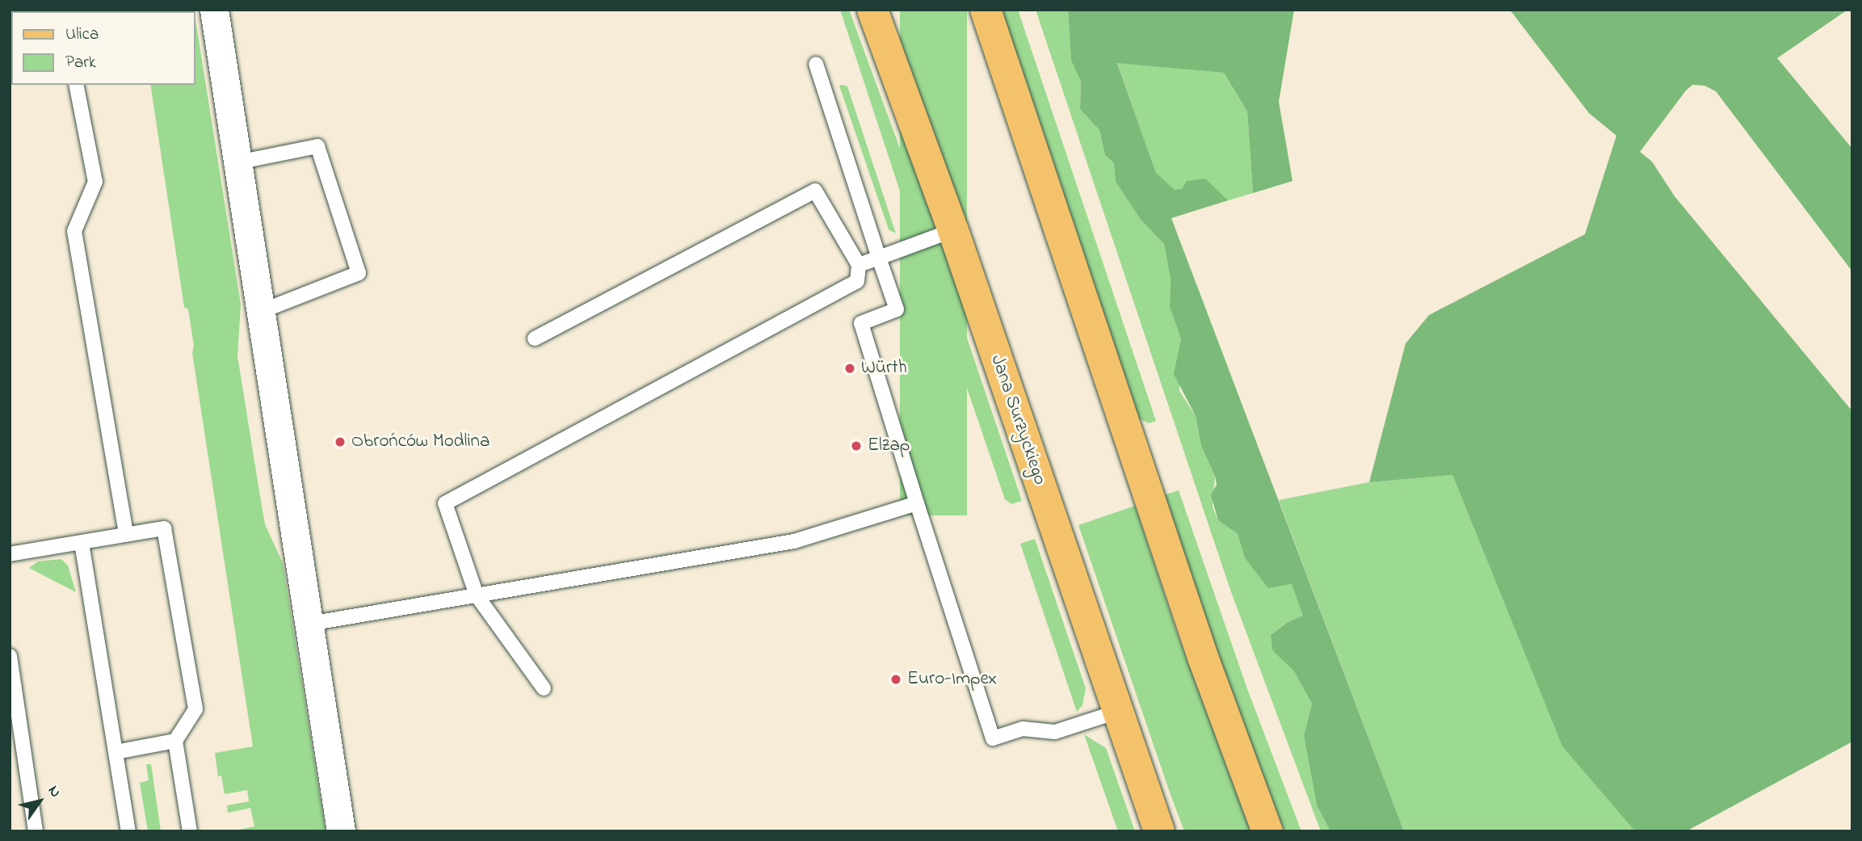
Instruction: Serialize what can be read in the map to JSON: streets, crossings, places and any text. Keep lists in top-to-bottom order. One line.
{"streets":{"main road":["Jana Surzyckiego"]},"places":["Würth","Obrońców Modlina","Elzap","Euro-Impex"],"legend":["Ulica","Park"],"north":"top right"}
